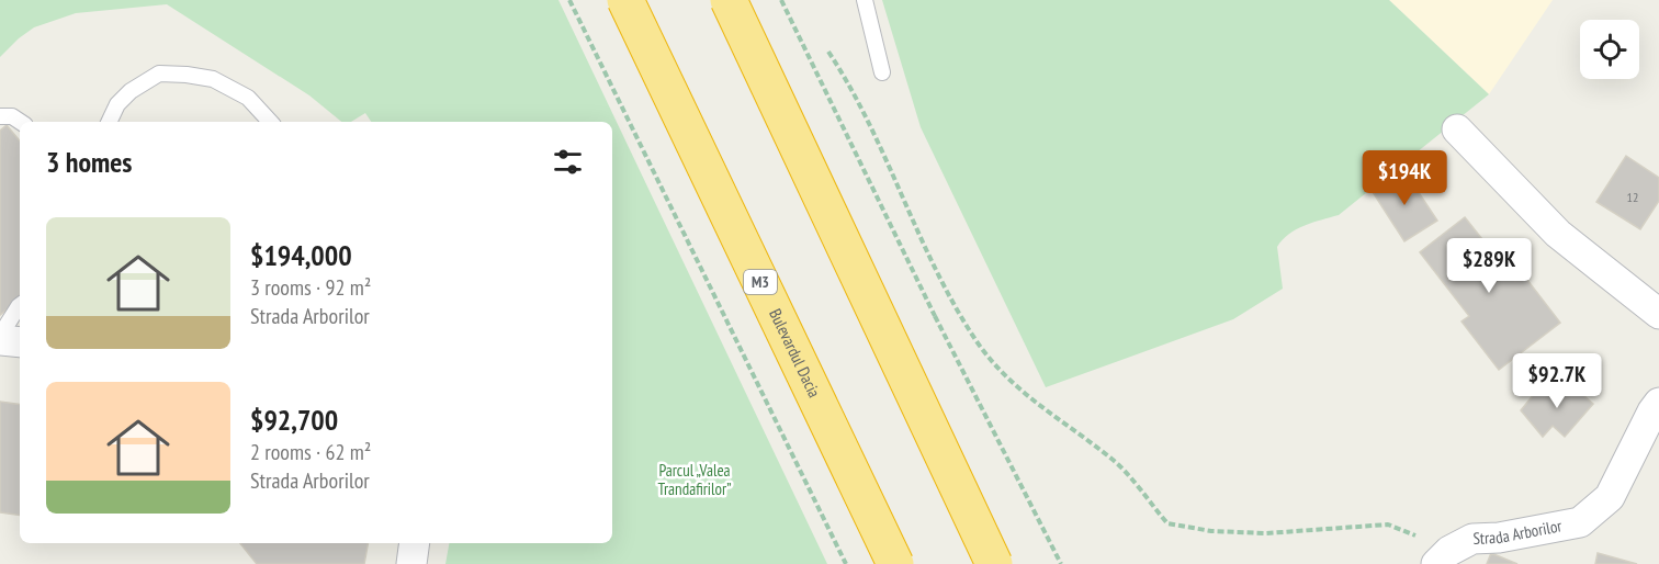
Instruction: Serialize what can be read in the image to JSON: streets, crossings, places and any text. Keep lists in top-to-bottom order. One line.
{"streets":{"highway":["M3","Bulevardul Dacia"],"street":["Strada Arborilor"]},"parks":["Parcul „Valea Trandafirilor”"],"house_numbers":["12"],"page":{"heading":"3 homes","price":["$194K","$289K","$92.7K"],"list":[{"name":"$194,000","note":"3 rooms · 92 m² · Strada Arborilor"},{"name":"$92,700","note":"2 rooms · 62 m² · Strada Arborilor"}]}}
